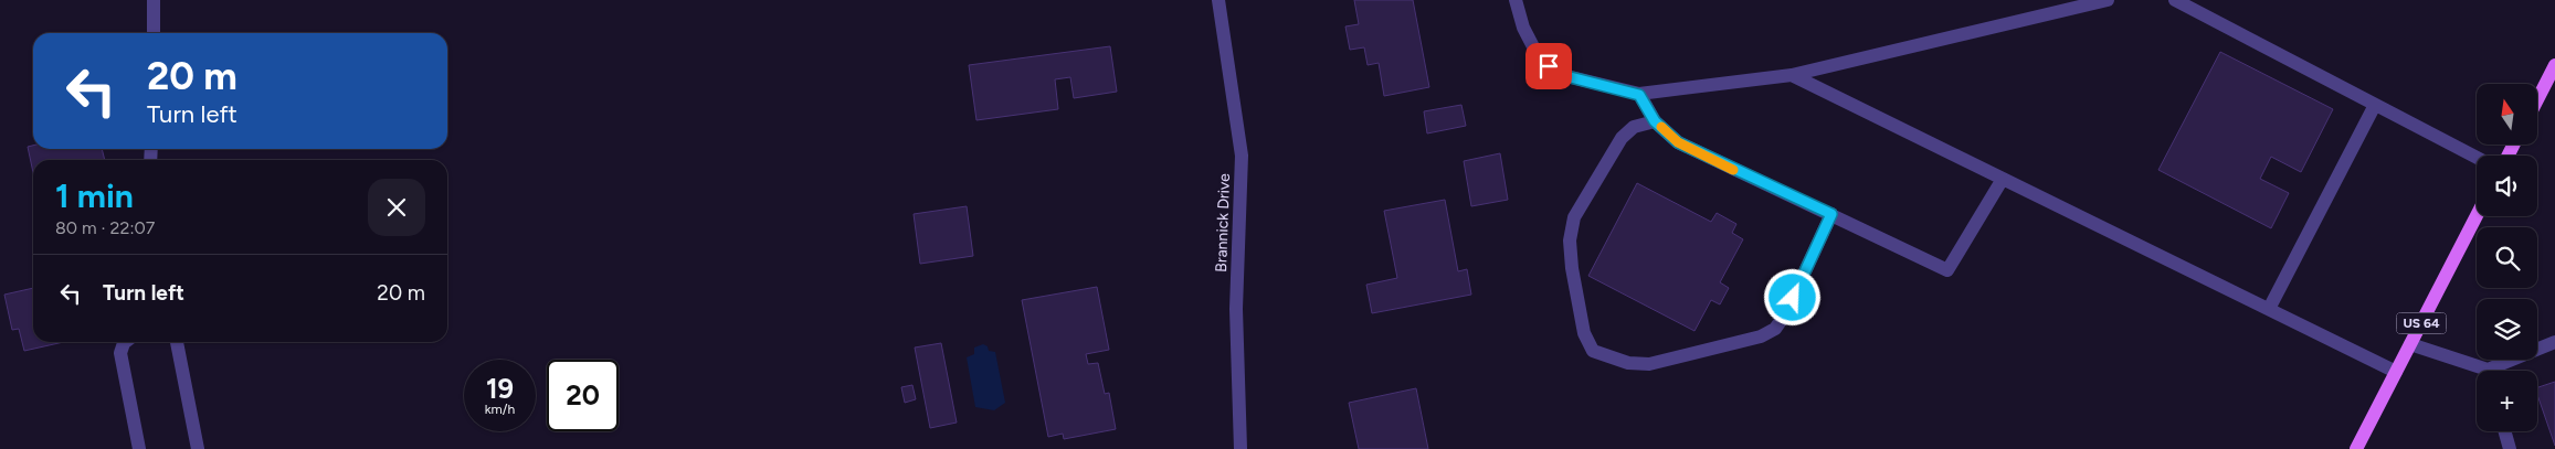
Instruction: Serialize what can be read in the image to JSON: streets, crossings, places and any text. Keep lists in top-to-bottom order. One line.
{"streets":{"main road":["US 64"],"street":["Brannick Drive"]},"north":"top","page":{"turn":["20 m","Turn left"],"map_buttons":"+","heading":["1 min","80 m · 22:07"],"list":[{"name":"Turn left","value":"20 m"}],"speed":"19 km/h","limit":"20"}}
